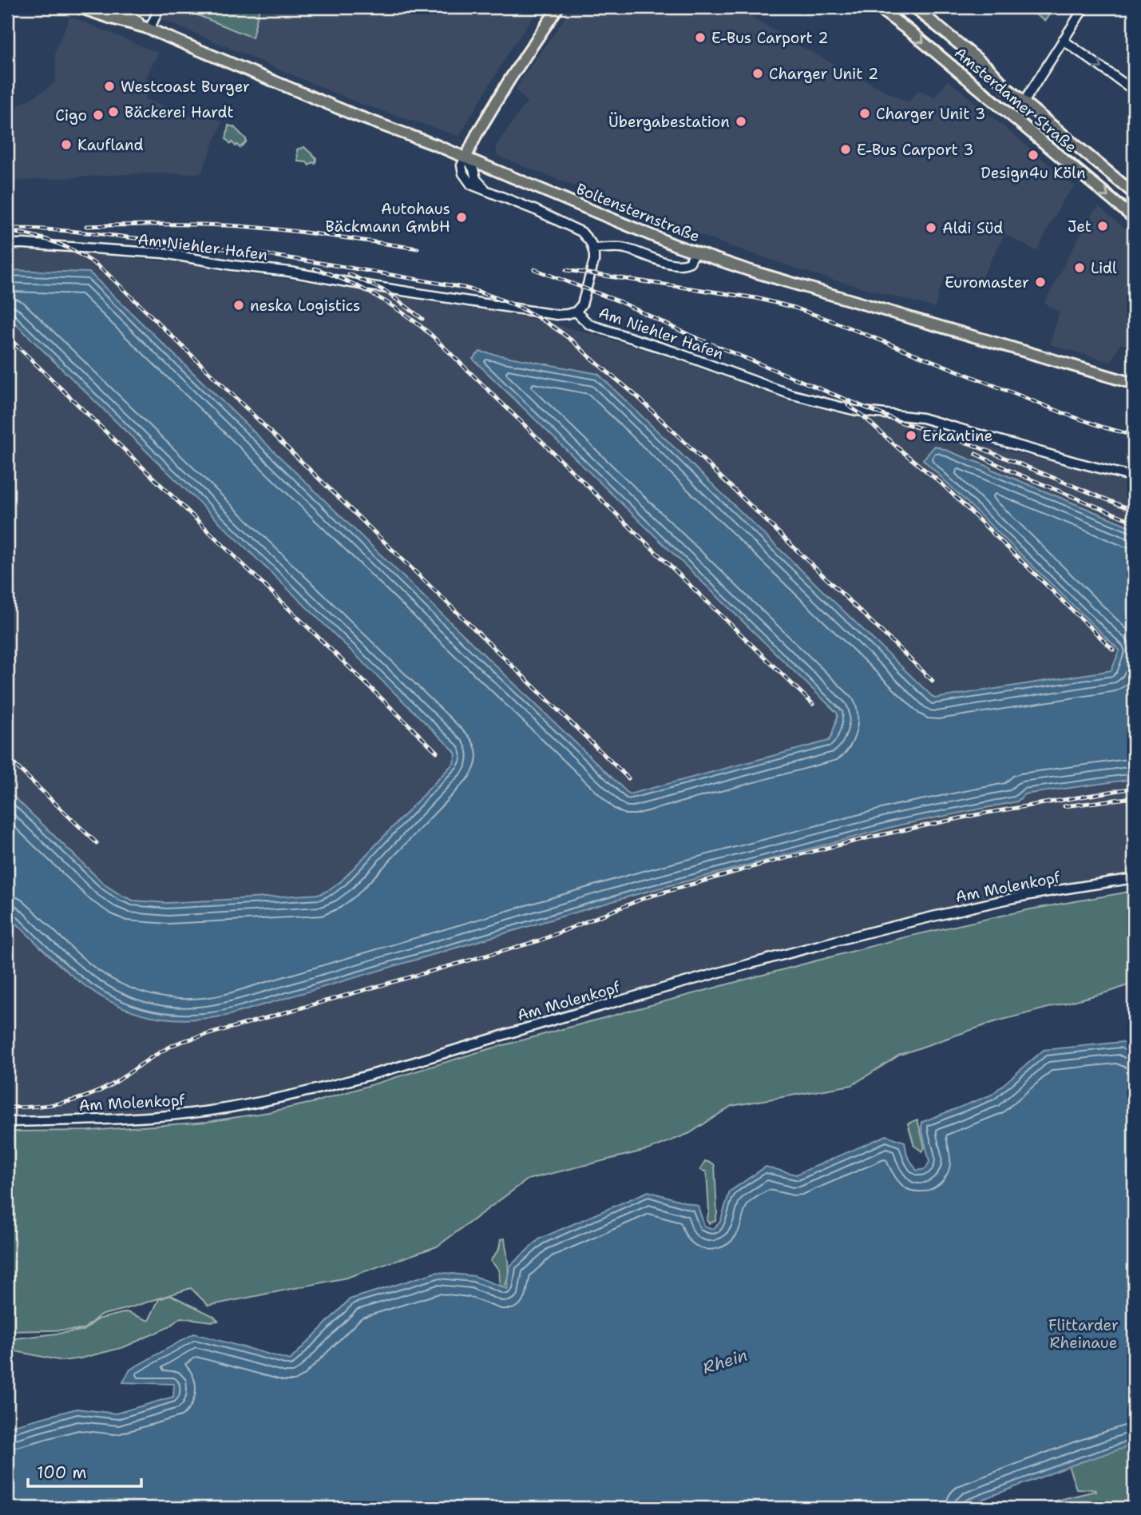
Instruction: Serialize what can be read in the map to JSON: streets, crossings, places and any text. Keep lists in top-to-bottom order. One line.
{"streets":{"main road":["Amsterdamer Straße","Boltensternstraße"],"street":["Am Niehler Hafen","Am Molenkopf"]},"water":["Rhein"],"parks":["Flittarder Rheinaue"],"places":["E-Bus Carport 2","Charger Unit 2","Westcoast Burger","Bäckerei Hardt","Charger Unit 3","Cigo","Übergabestation","Kaufland","E-Bus Carport 3","Design4u Köln","Autohaus Bäckmann GmbH","Jet","Aldi Süd","Lidl","Euromaster","neska Logistics","Erkantine"],"scale_bar":"100 m"}
